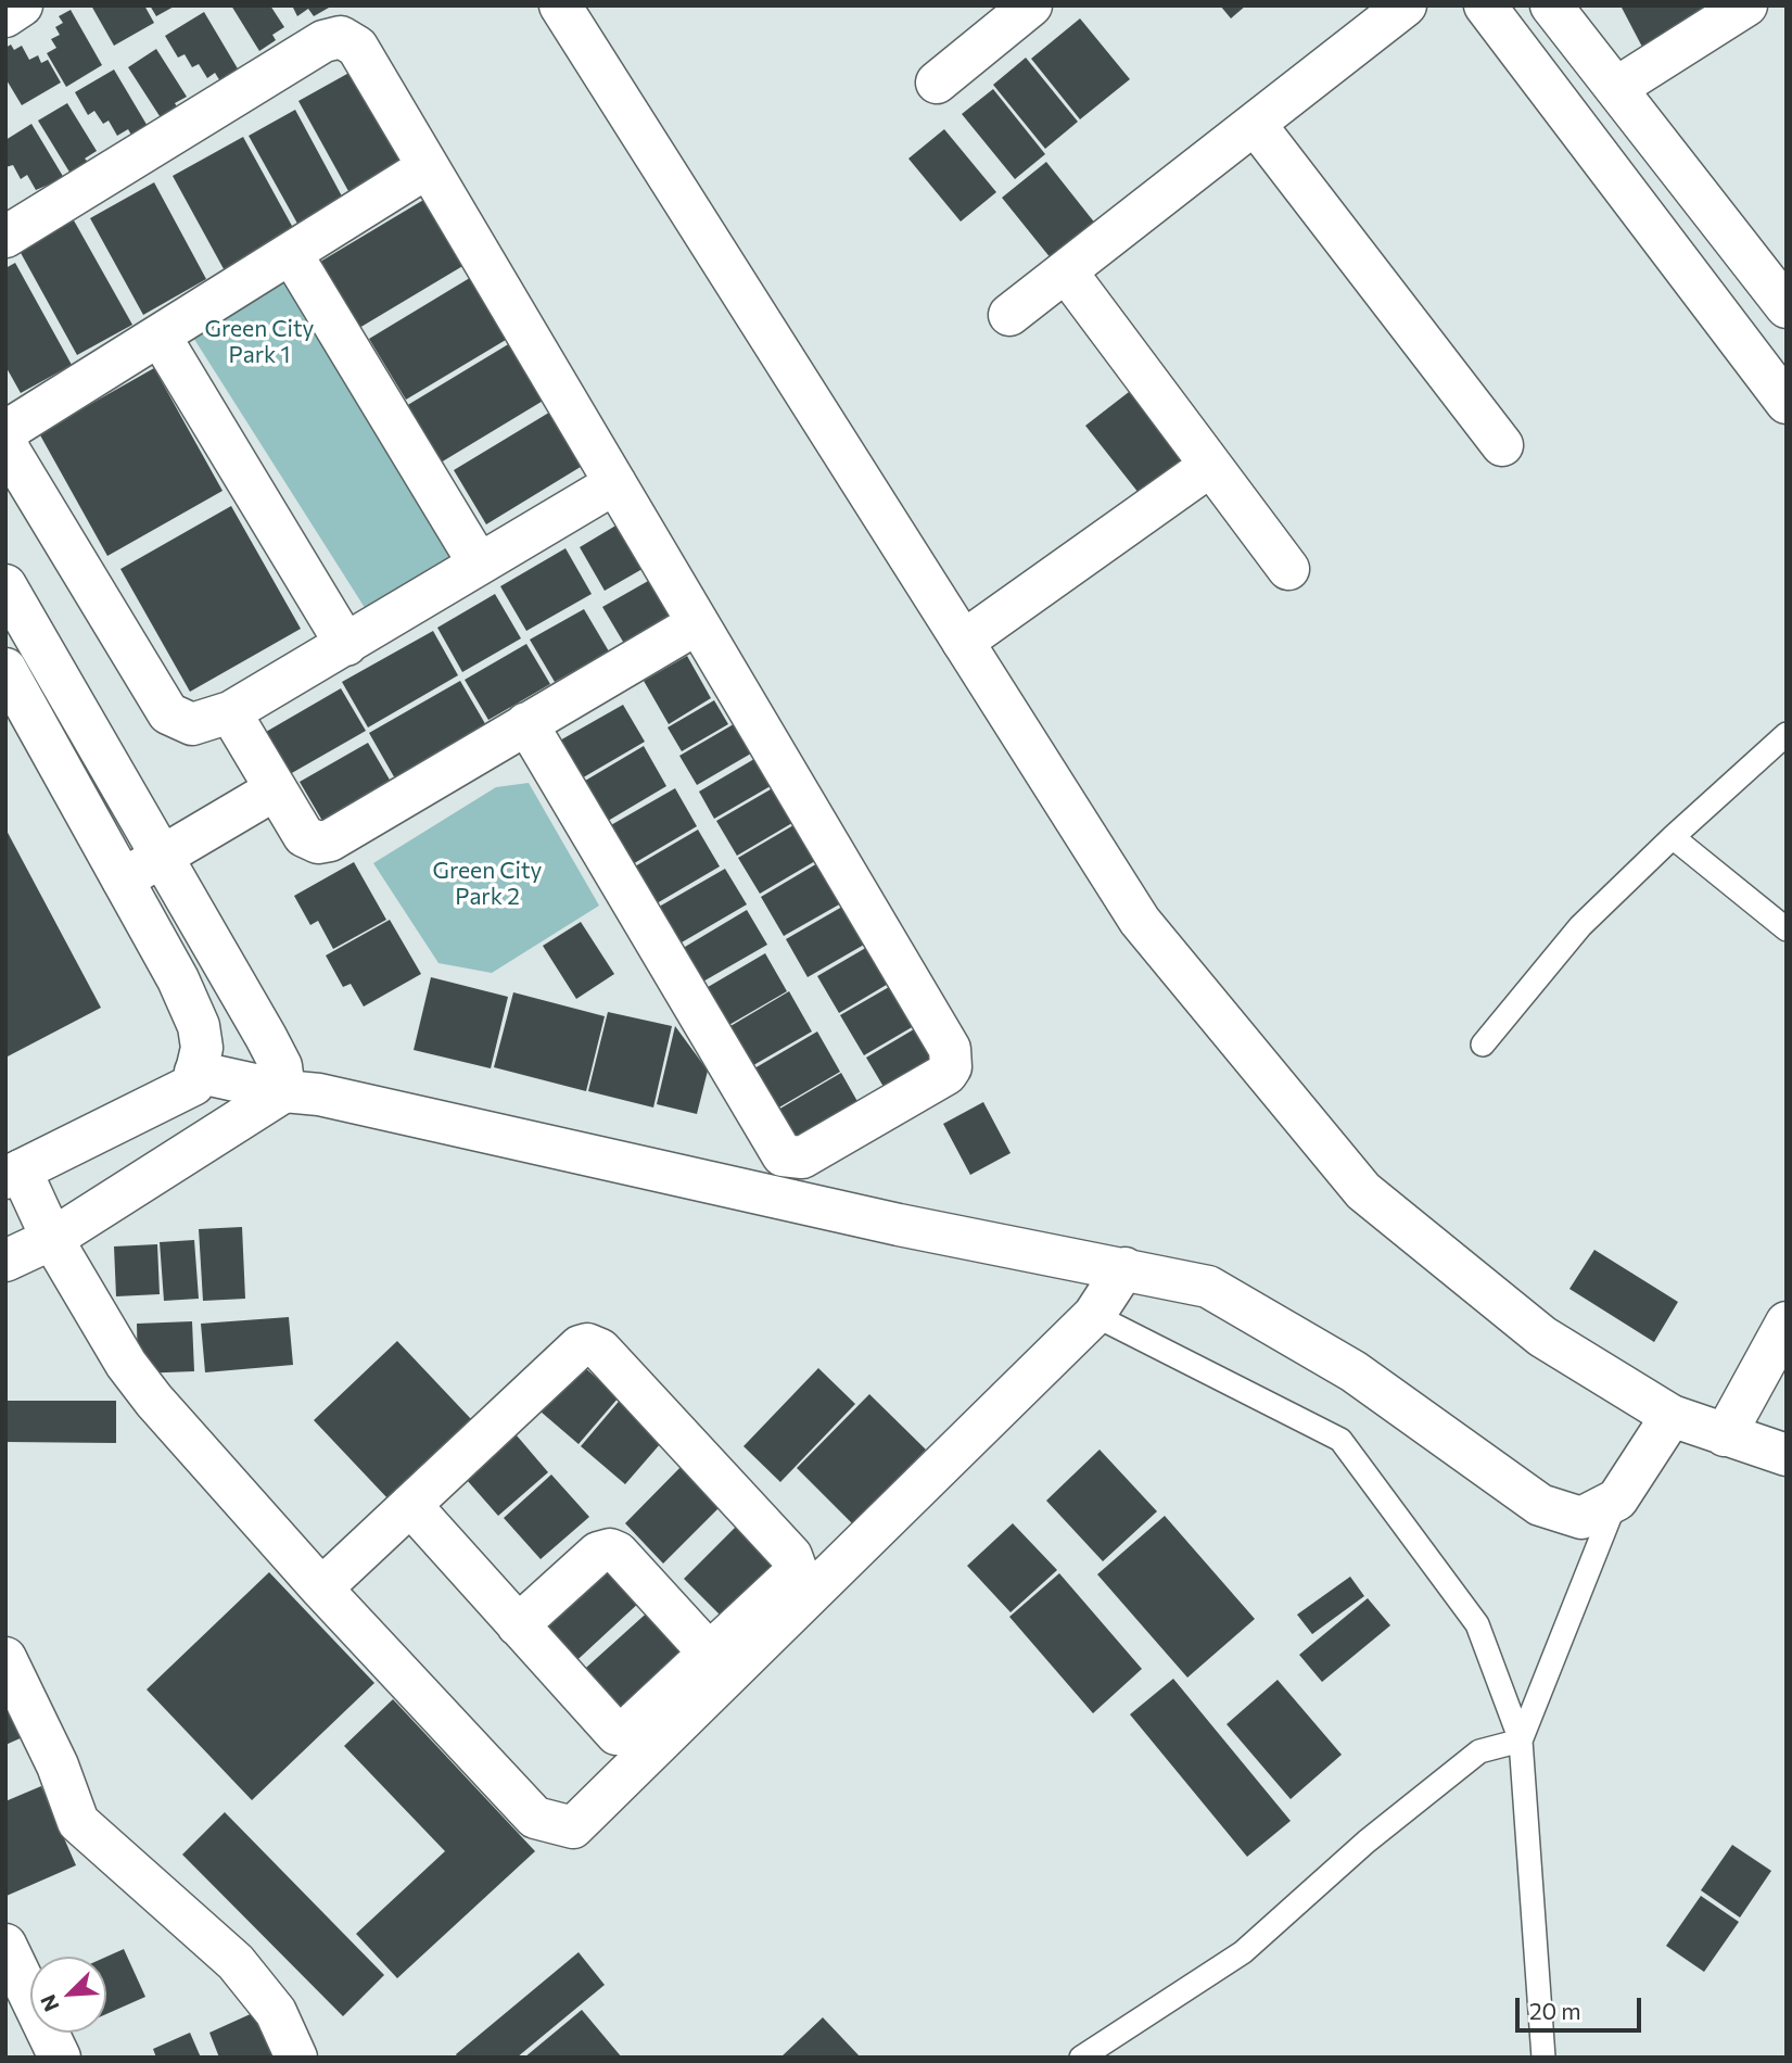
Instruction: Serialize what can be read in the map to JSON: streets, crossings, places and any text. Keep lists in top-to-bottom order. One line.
{"parks":["Green City Park 1","Green City Park 2"],"scale_bar":"20 m","north":"bottom left"}
